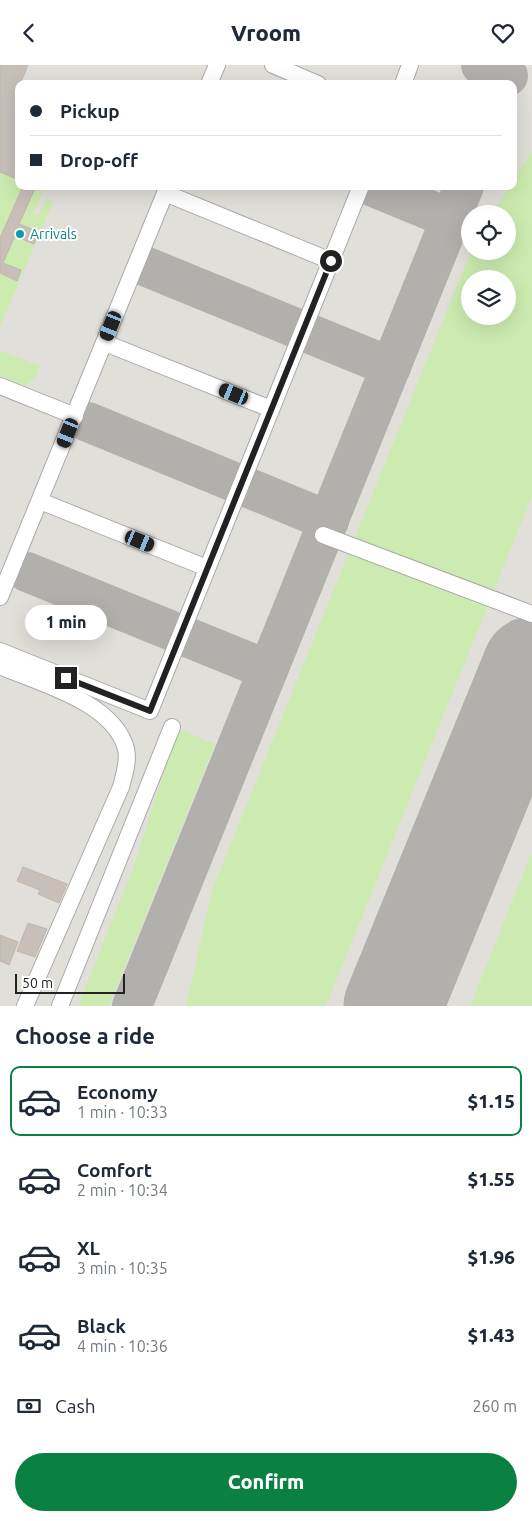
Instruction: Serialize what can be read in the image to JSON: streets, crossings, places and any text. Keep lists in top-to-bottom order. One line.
{"places":["Arrivals"],"scale_bar":"50 m","page":{"header":"Vroom","banner":["Pickup","Drop-off"],"bubble":"1 min","scale":"50 m","heading":"Choose a ride","list":[{"name":"Economy","note":"1 min · 10:33","value":"$1.15"},{"name":"Comfort","note":"2 min · 10:34","value":"$1.55"},{"name":"XL","note":"3 min · 10:35","value":"$1.96"},{"name":"Black","note":"4 min · 10:36","value":"$1.43"}],"pay":["Cash","260 m"],"buttons":"Confirm"}}
